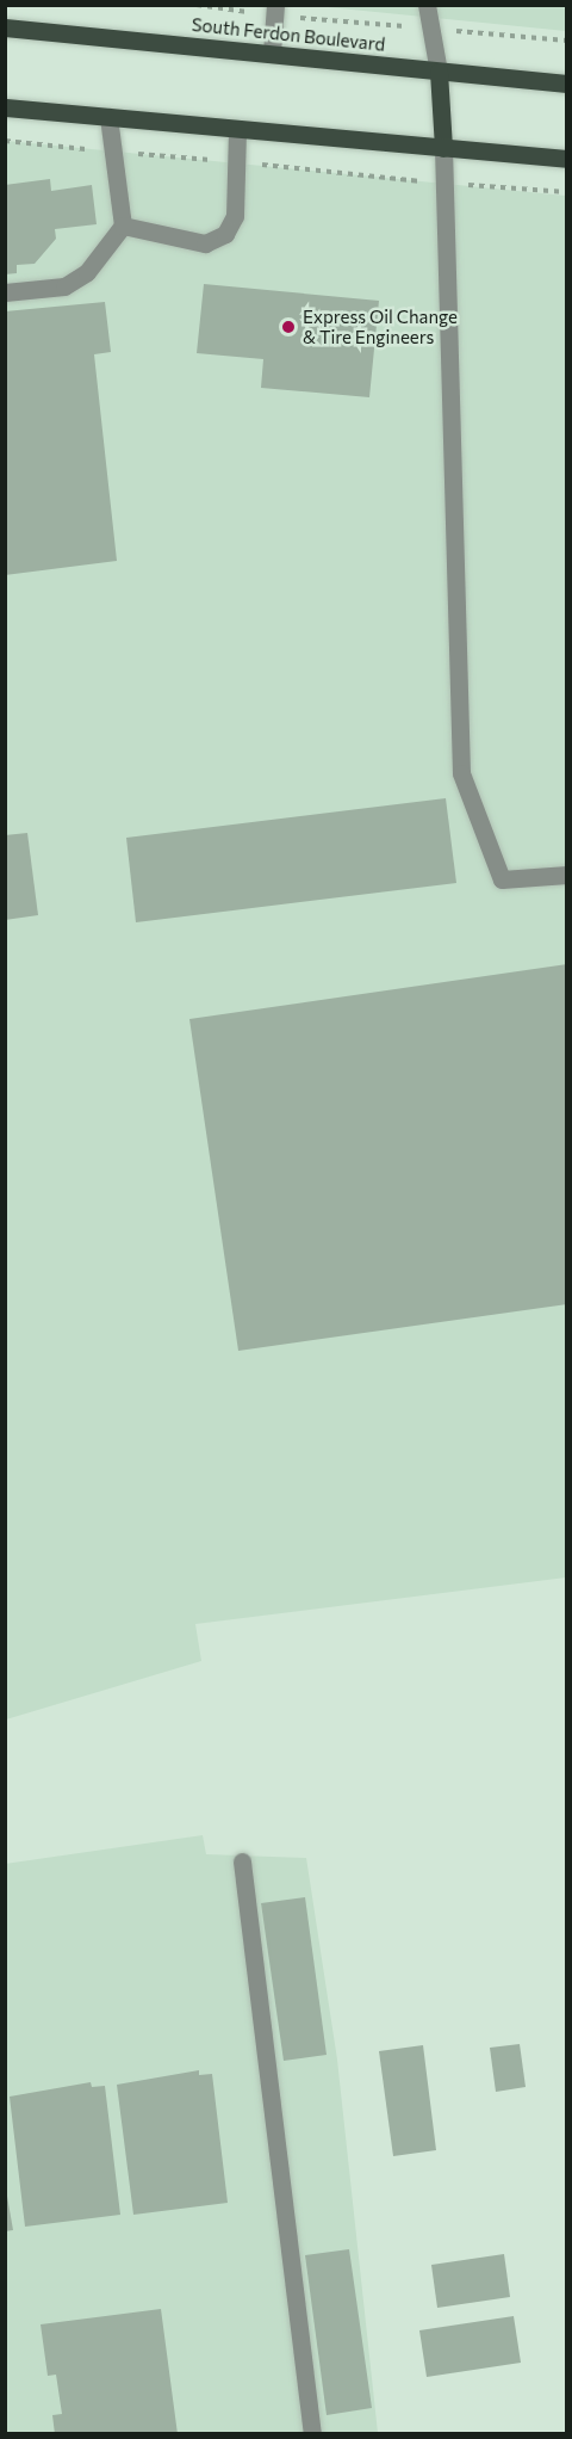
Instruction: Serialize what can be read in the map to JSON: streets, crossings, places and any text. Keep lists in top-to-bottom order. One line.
{"streets":{"main road":["South Ferdon Boulevard"]},"places":["Express Oil Change & Tire Engineers"]}
